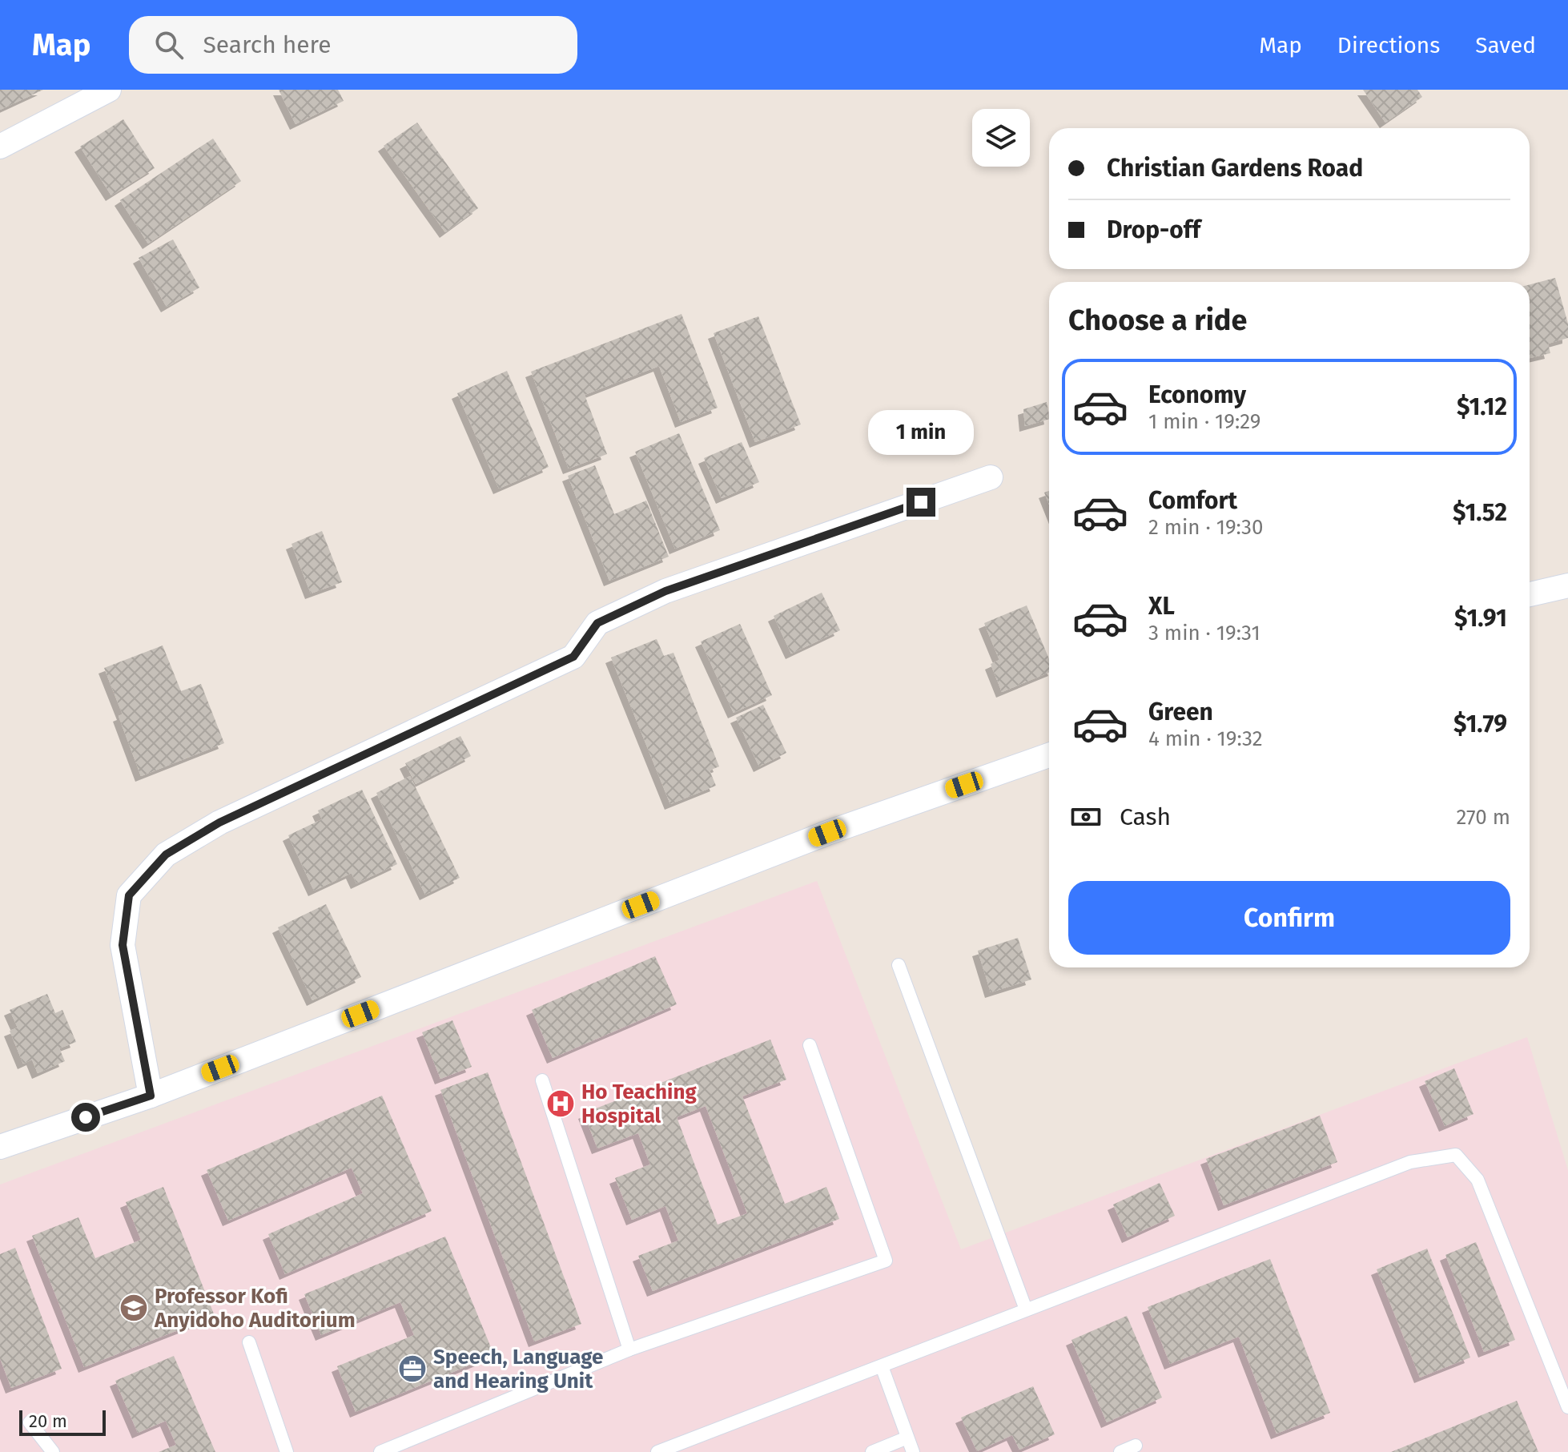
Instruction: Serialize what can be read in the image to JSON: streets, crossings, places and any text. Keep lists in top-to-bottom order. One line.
{"places":{"hospital":["Ho Teaching Hospital"],"school or university":["Professor Kofi Anyidoho Auditorium"],"office":["Speech, Language and Hearing Unit"]},"scale_bar":"20 m","page":{"header":"Map","search":"Search here","nav":["Map","Directions","Saved"],"banner":["Christian Gardens Road","Drop-off"],"heading":"Choose a ride","list":[{"name":"Economy","note":"1 min · 19:29","value":"$1.12"},{"name":"Comfort","note":"2 min · 19:30","value":"$1.52"},{"name":"XL","note":"3 min · 19:31","value":"$1.91"},{"name":"Green","note":"4 min · 19:32","value":"$1.79"}],"bubble":"1 min","pay":["Cash","270 m"],"buttons":"Confirm","scale":"20 m"}}
